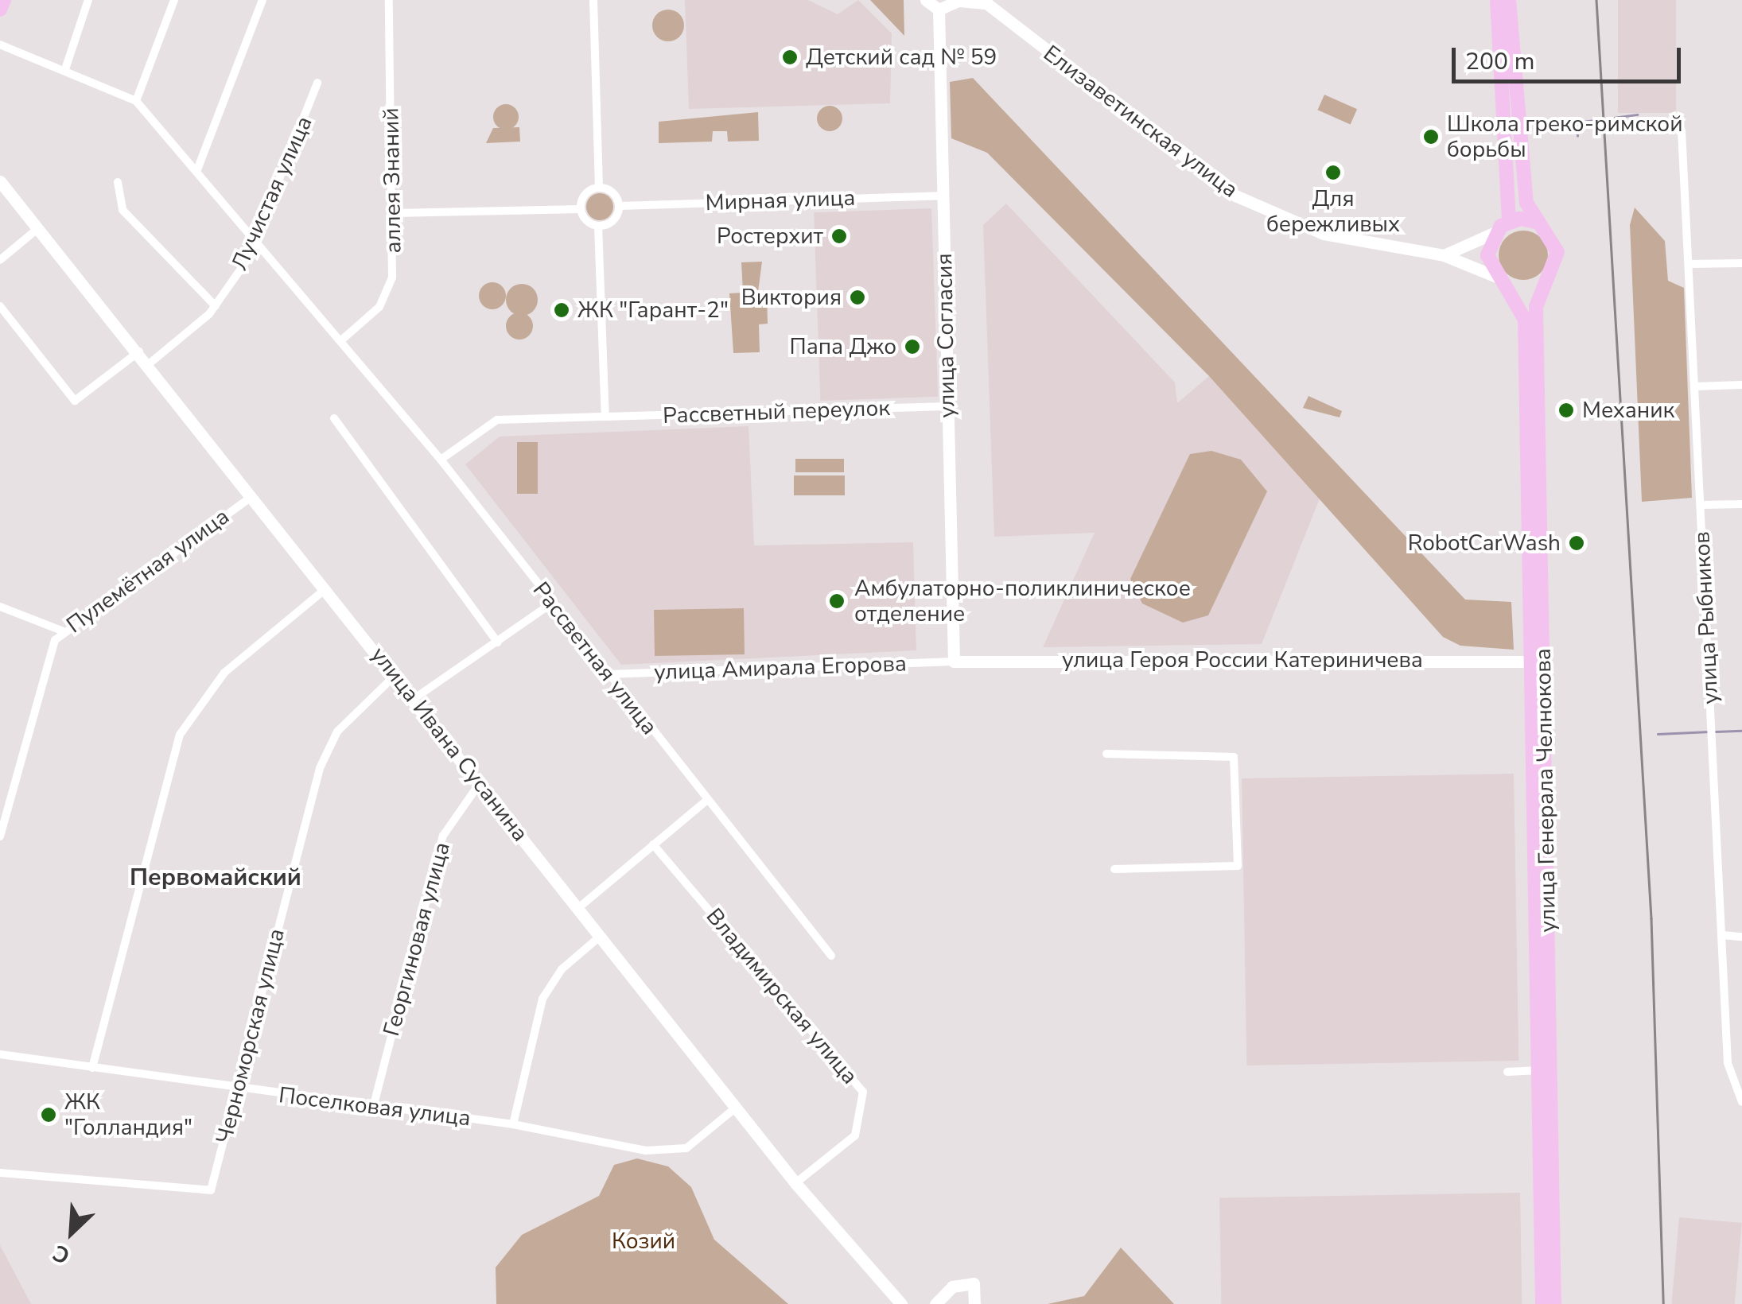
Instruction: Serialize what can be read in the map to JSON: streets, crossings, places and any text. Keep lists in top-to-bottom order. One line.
{"streets":{"main road":["улица Генерала Челнокова"],"street":["Елизаветинская улица","аллея Знаний","Лучистая улица","Мирная улица","улица Согласия","Рассветный переулок","Пулемётная улица","улица Рыбников","Рассветная улица","улица Героя России Катериничева","улица Амирала Егорова","улица Ивана Сусанина","Георгиновая улица","Владимирская улица","Черноморская улица","Поселковая улица"]},"crossings":[["Елизаветинская улица","улица Генерала Челнокова"],["аллея Знаний","Рассветная улица"],["Лучистая улица","Рассветная улица"],["Лучистая улица","улица Ивана Сусанина"],["Мирная улица","улица Согласия"],["улица Согласия","Рассветный переулок"],["улица Согласия","улица Героя России Катериничева"],["улица Согласия","улица Амирала Егорова"],["Рассветный переулок","Рассветная улица"],["Пулемётная улица","улица Ивана Сусанина"],["Рассветная улица","улица Амирала Егорова"],["улица Героя России Катериничева","улица Амирала Егорова"],["улица Героя России Катериничева","улица Генерала Челнокова"],["улица Ивана Сусанина","Георгиновая улица"],["улица Ивана Сусанина","Владимирская улица"],["улица Ивана Сусанина","Черноморская улица"],["улица Ивана Сусанина","Поселковая улица"],["Георгиновая улица","Поселковая улица"],["Черноморская улица","Поселковая улица"]],"districts":["Первомайский"],"parks":["Козий"],"places":["Детский сад № 59","Школа греко-римской борьбы","Для бережливых","Ростерхит","Виктория","ЖК \"Гарант-2\"","Папа Джо","Механик","RobotCarWash","Амбулаторно-поликлиническое отделение","ЖК \"Голландия\""],"scale_bar":"200 m","north":"bottom left"}
